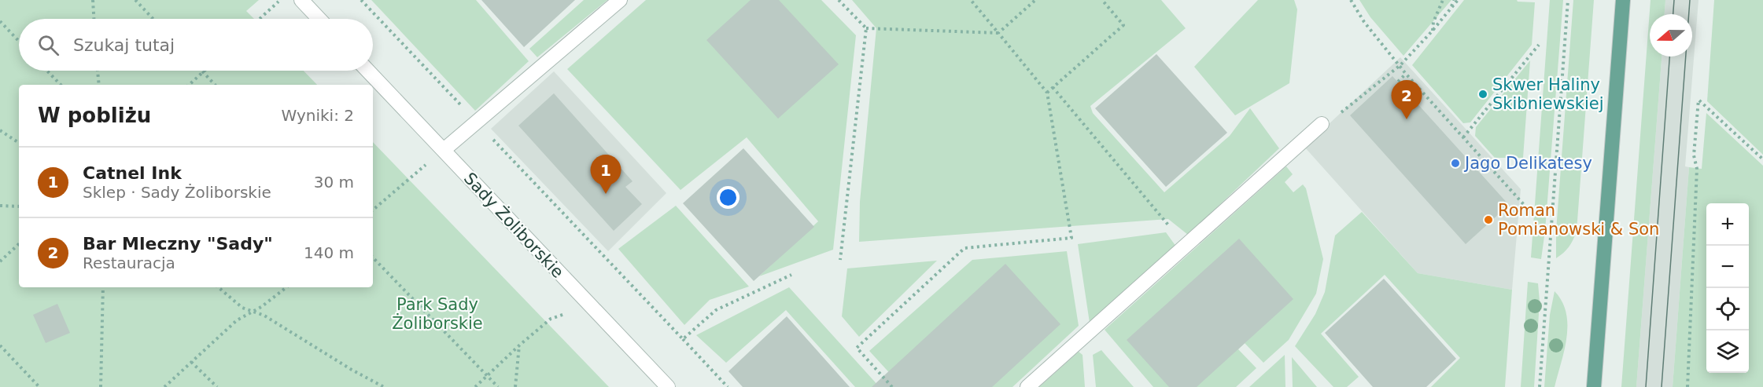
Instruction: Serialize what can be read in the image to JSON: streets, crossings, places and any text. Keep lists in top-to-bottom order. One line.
{"streets":{"street":["Sady Żoliborskie"]},"parks":["Park Sady Żoliborskie"],"places":["Skwer Haliny Skibniewskiej","Jago Delikatesy","Roman Pomianowski & Son"],"north":"left","page":{"search":"Szukaj tutaj","pins":["2","1"],"heading":["W pobliżu","Wyniki: 2"],"list":[{"mark":"1","name":"Catnel Ink","note":"Sklep · Sady Żoliborskie","value":"30 m"},{"mark":"2","name":"Bar Mleczny \"Sady\"","note":"Restauracja","value":"140 m"}],"map_buttons":["+","−"]}}
